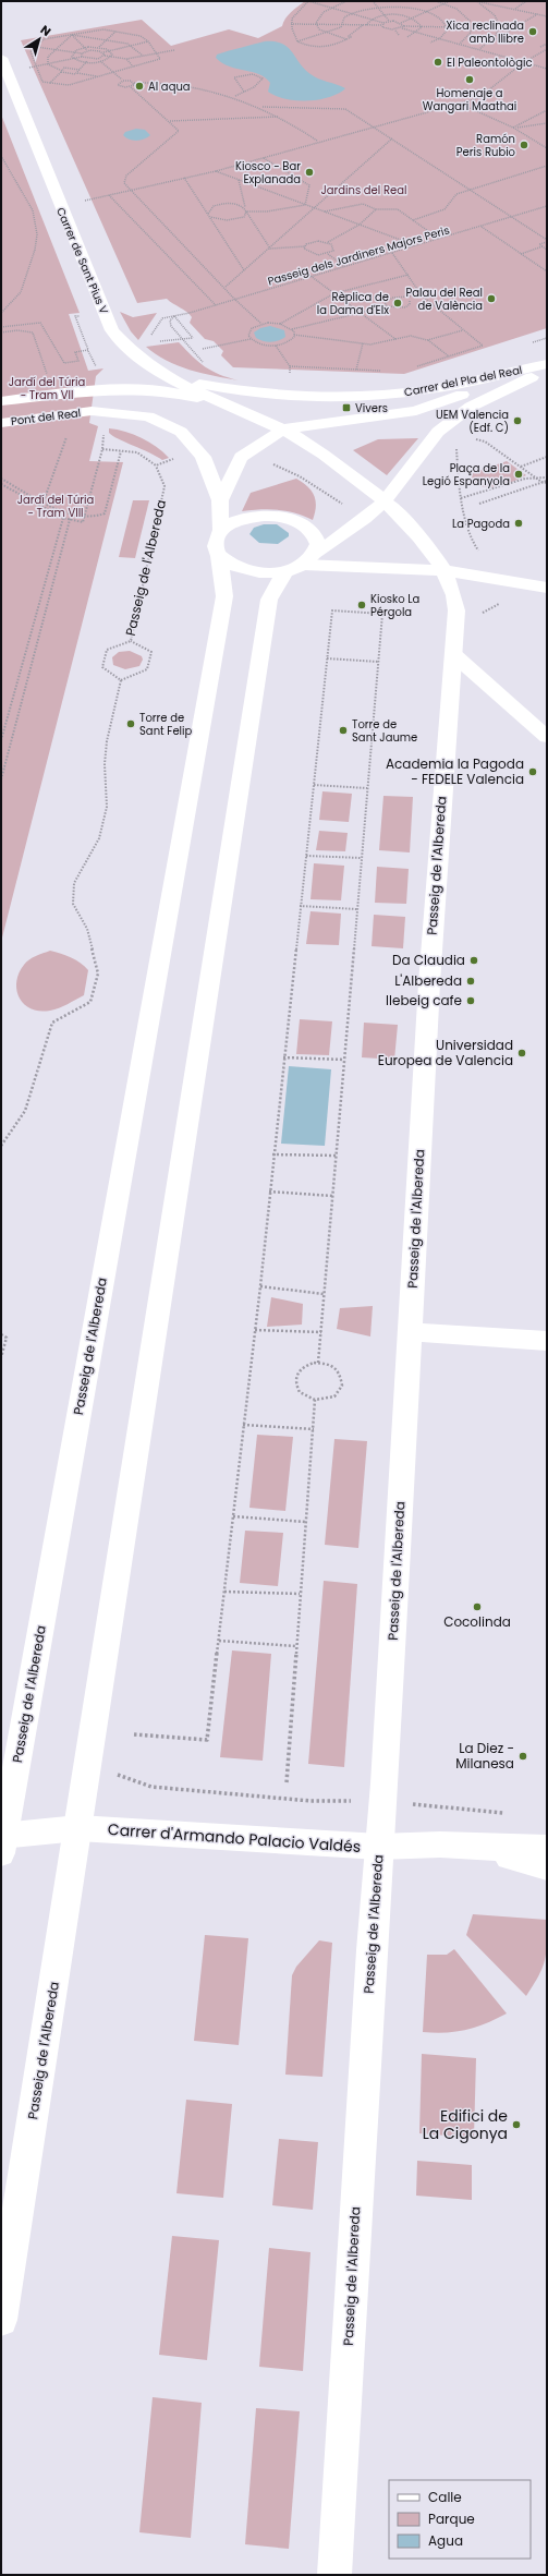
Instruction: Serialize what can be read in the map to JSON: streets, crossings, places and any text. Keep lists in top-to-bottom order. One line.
{"streets":{"main road":["Carrer de Sant Pius V","Carrer del Pla del Real","Pont del Real","Passeig de l'Albereda","Carrer d'Armando Palacio Valdés"],"path":["Passeig dels Jardiners Majors Peris"]},"crossings":[["Carrer de Sant Pius V","Carrer del Pla del Real"],["Carrer de Sant Pius V","Pont del Real"],["Carrer del Pla del Real","Pont del Real"],["Carrer del Pla del Real","Passeig de l'Albereda"],["Passeig de l'Albereda","Carrer d'Armando Palacio Valdés"]],"parks":["Jardins del Real","Jardí del Túria - Tram VII","Jardí del Túria - Tram VIII"],"places":{"other":["Xica reclinada amb llibre","El Paleontològic","Homenaje a Wangari Maathai","Al aqua","Ramón Peris Rubio","Kiosco - Bar Explanada","Palau del Real de València","Rèplica de la Dama d'Elx","UEM Valencia (Edf. C)","Plaça de la Legió Espanyola","La Pagoda","Kiosko La Pérgola","Torre de Sant Felip","Torre de Sant Jaume","Academia la Pagoda - FEDELE Valencia","Da Claudia","L'Albereda","llebeig cafe","Universidad Europea de Valencia","Cocolinda","La Diez - Milanesa","Edifici de La Cigonya"],"transit":["Vivers"]},"legend":["Calle","Parque","Agua"],"north":"top right"}
